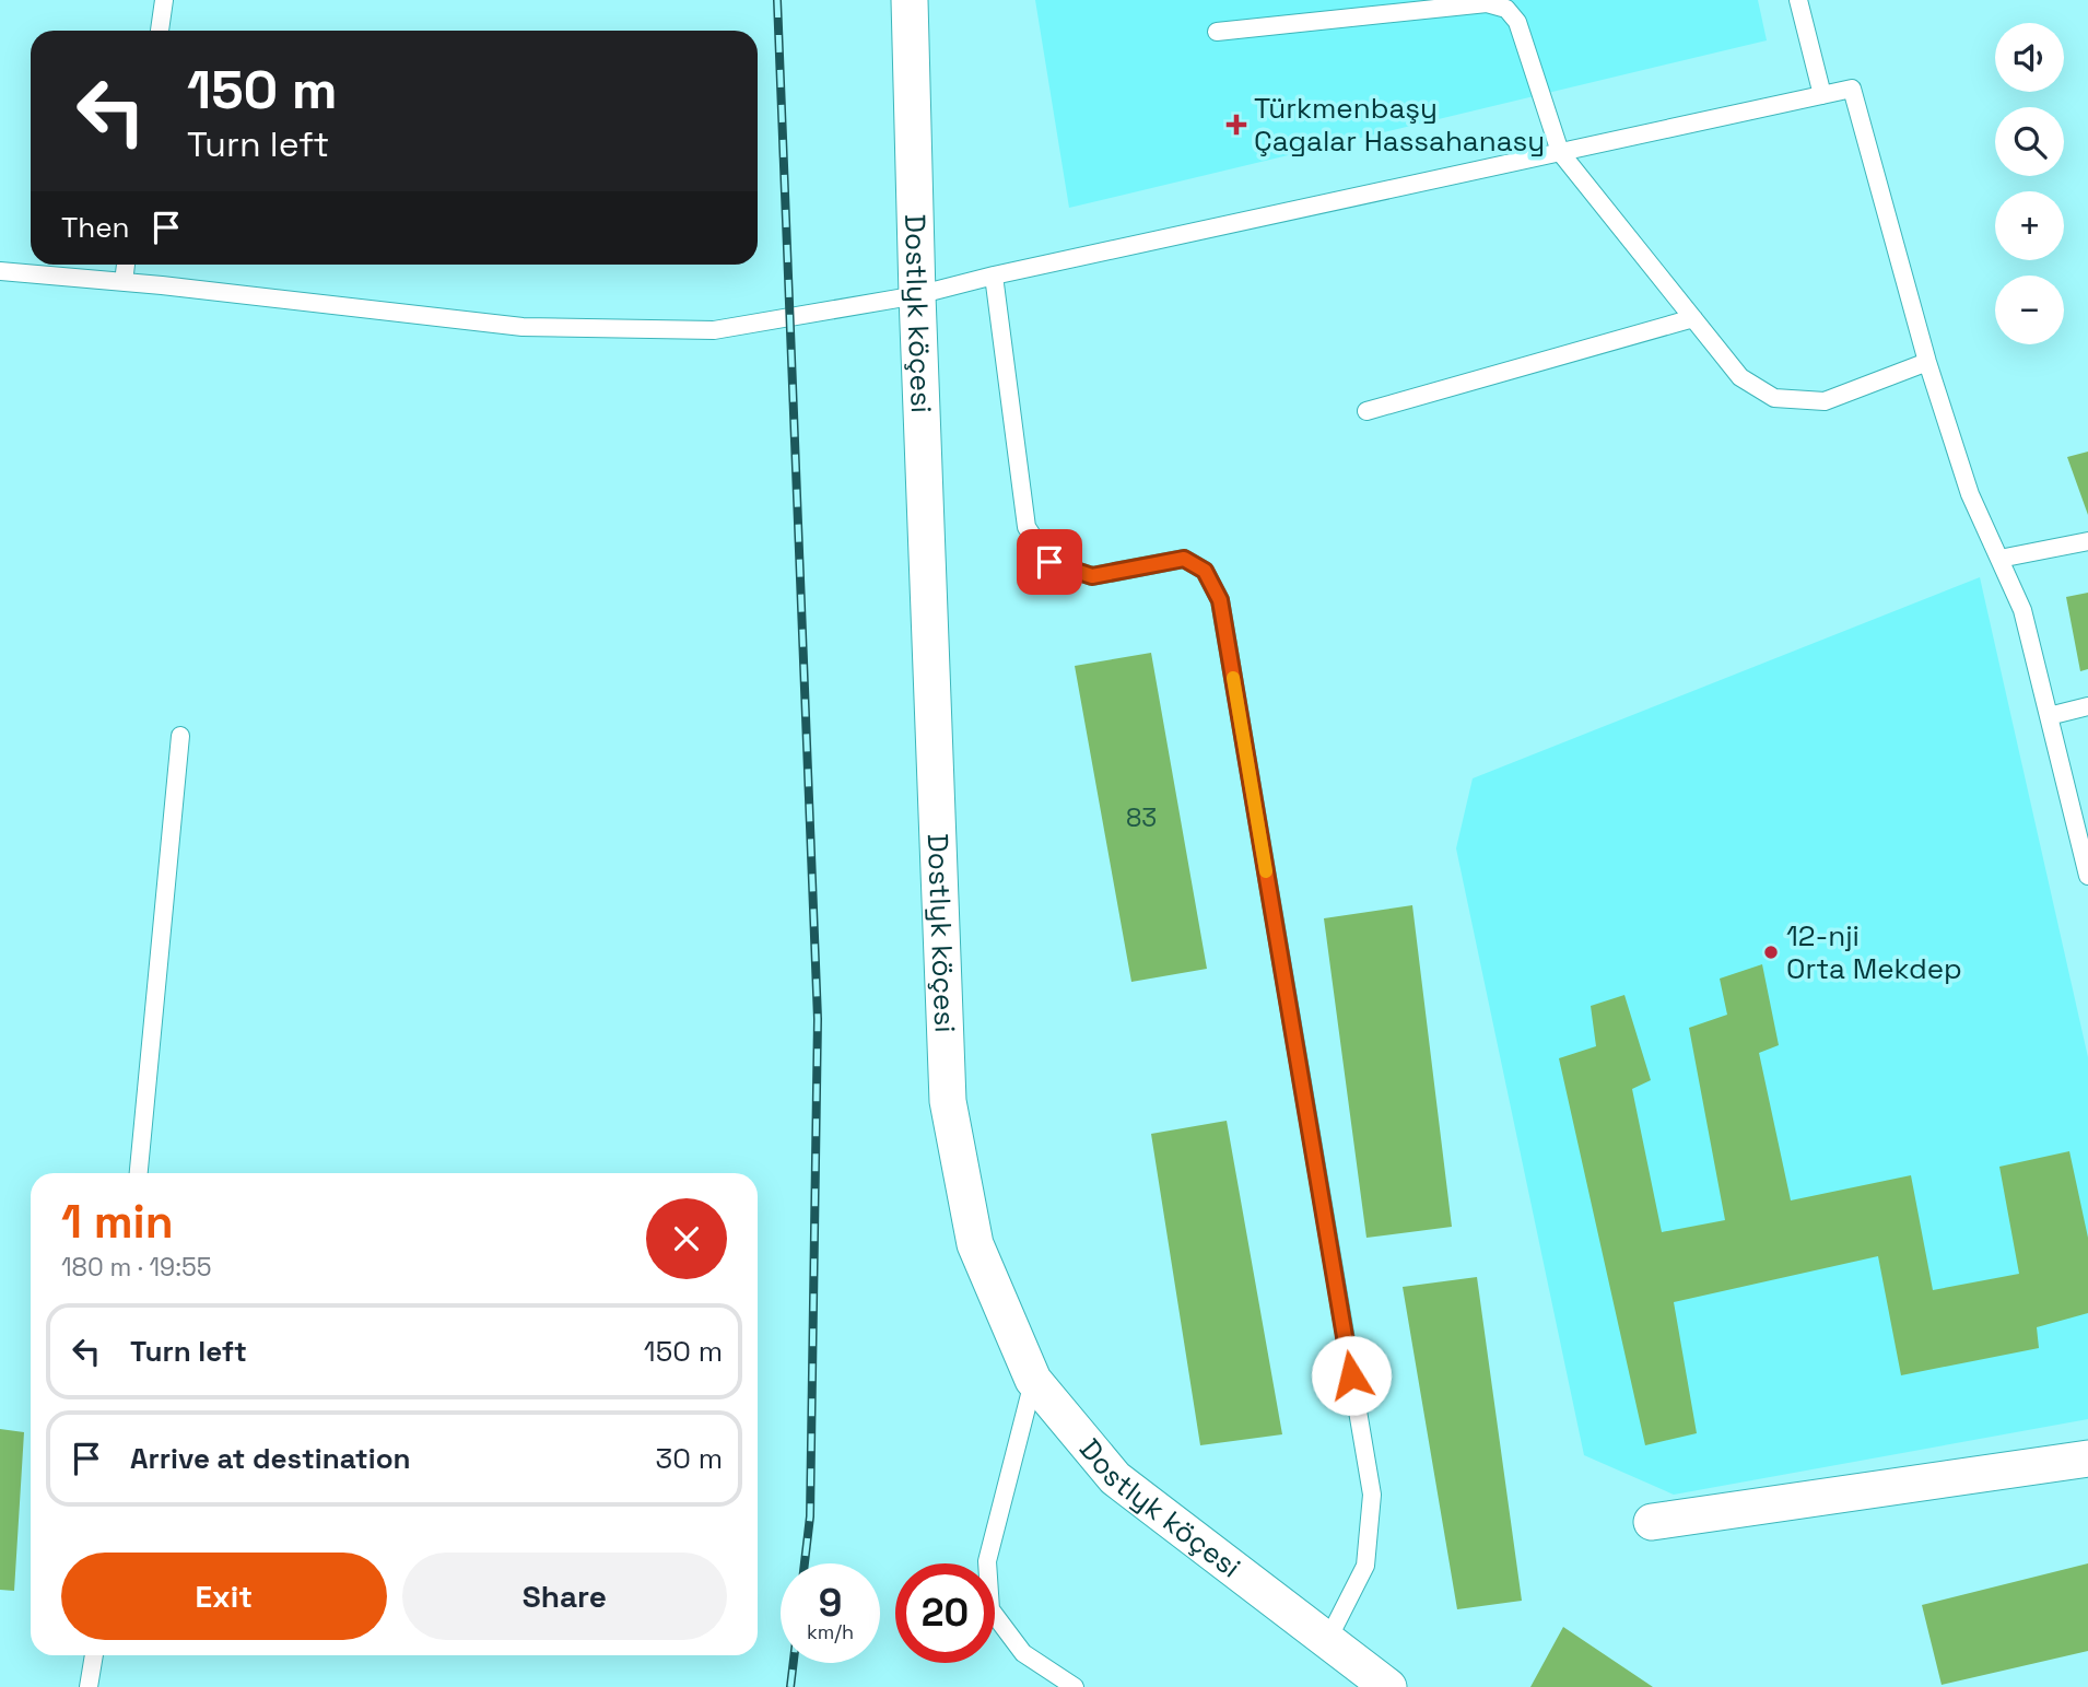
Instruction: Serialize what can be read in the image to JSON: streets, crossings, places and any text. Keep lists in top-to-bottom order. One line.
{"streets":{"street":["Dostlyk köçesi"]},"places":{"health":["Türkmenbaşy Çagalar Hassahanasy"],"other":["12-nji Orta Mekdep"]},"house_numbers":["83"],"page":{"map_buttons":["+","−"],"turn":["150 m","Turn left"],"then":"Then","heading":["1 min","180 m · 19:55"],"list":[{"name":"Turn left","value":"150 m"},{"name":"Arrive at destination","value":"30 m"}],"buttons":["Exit","Share"],"speed":"9 km/h","limit":"20"}}
